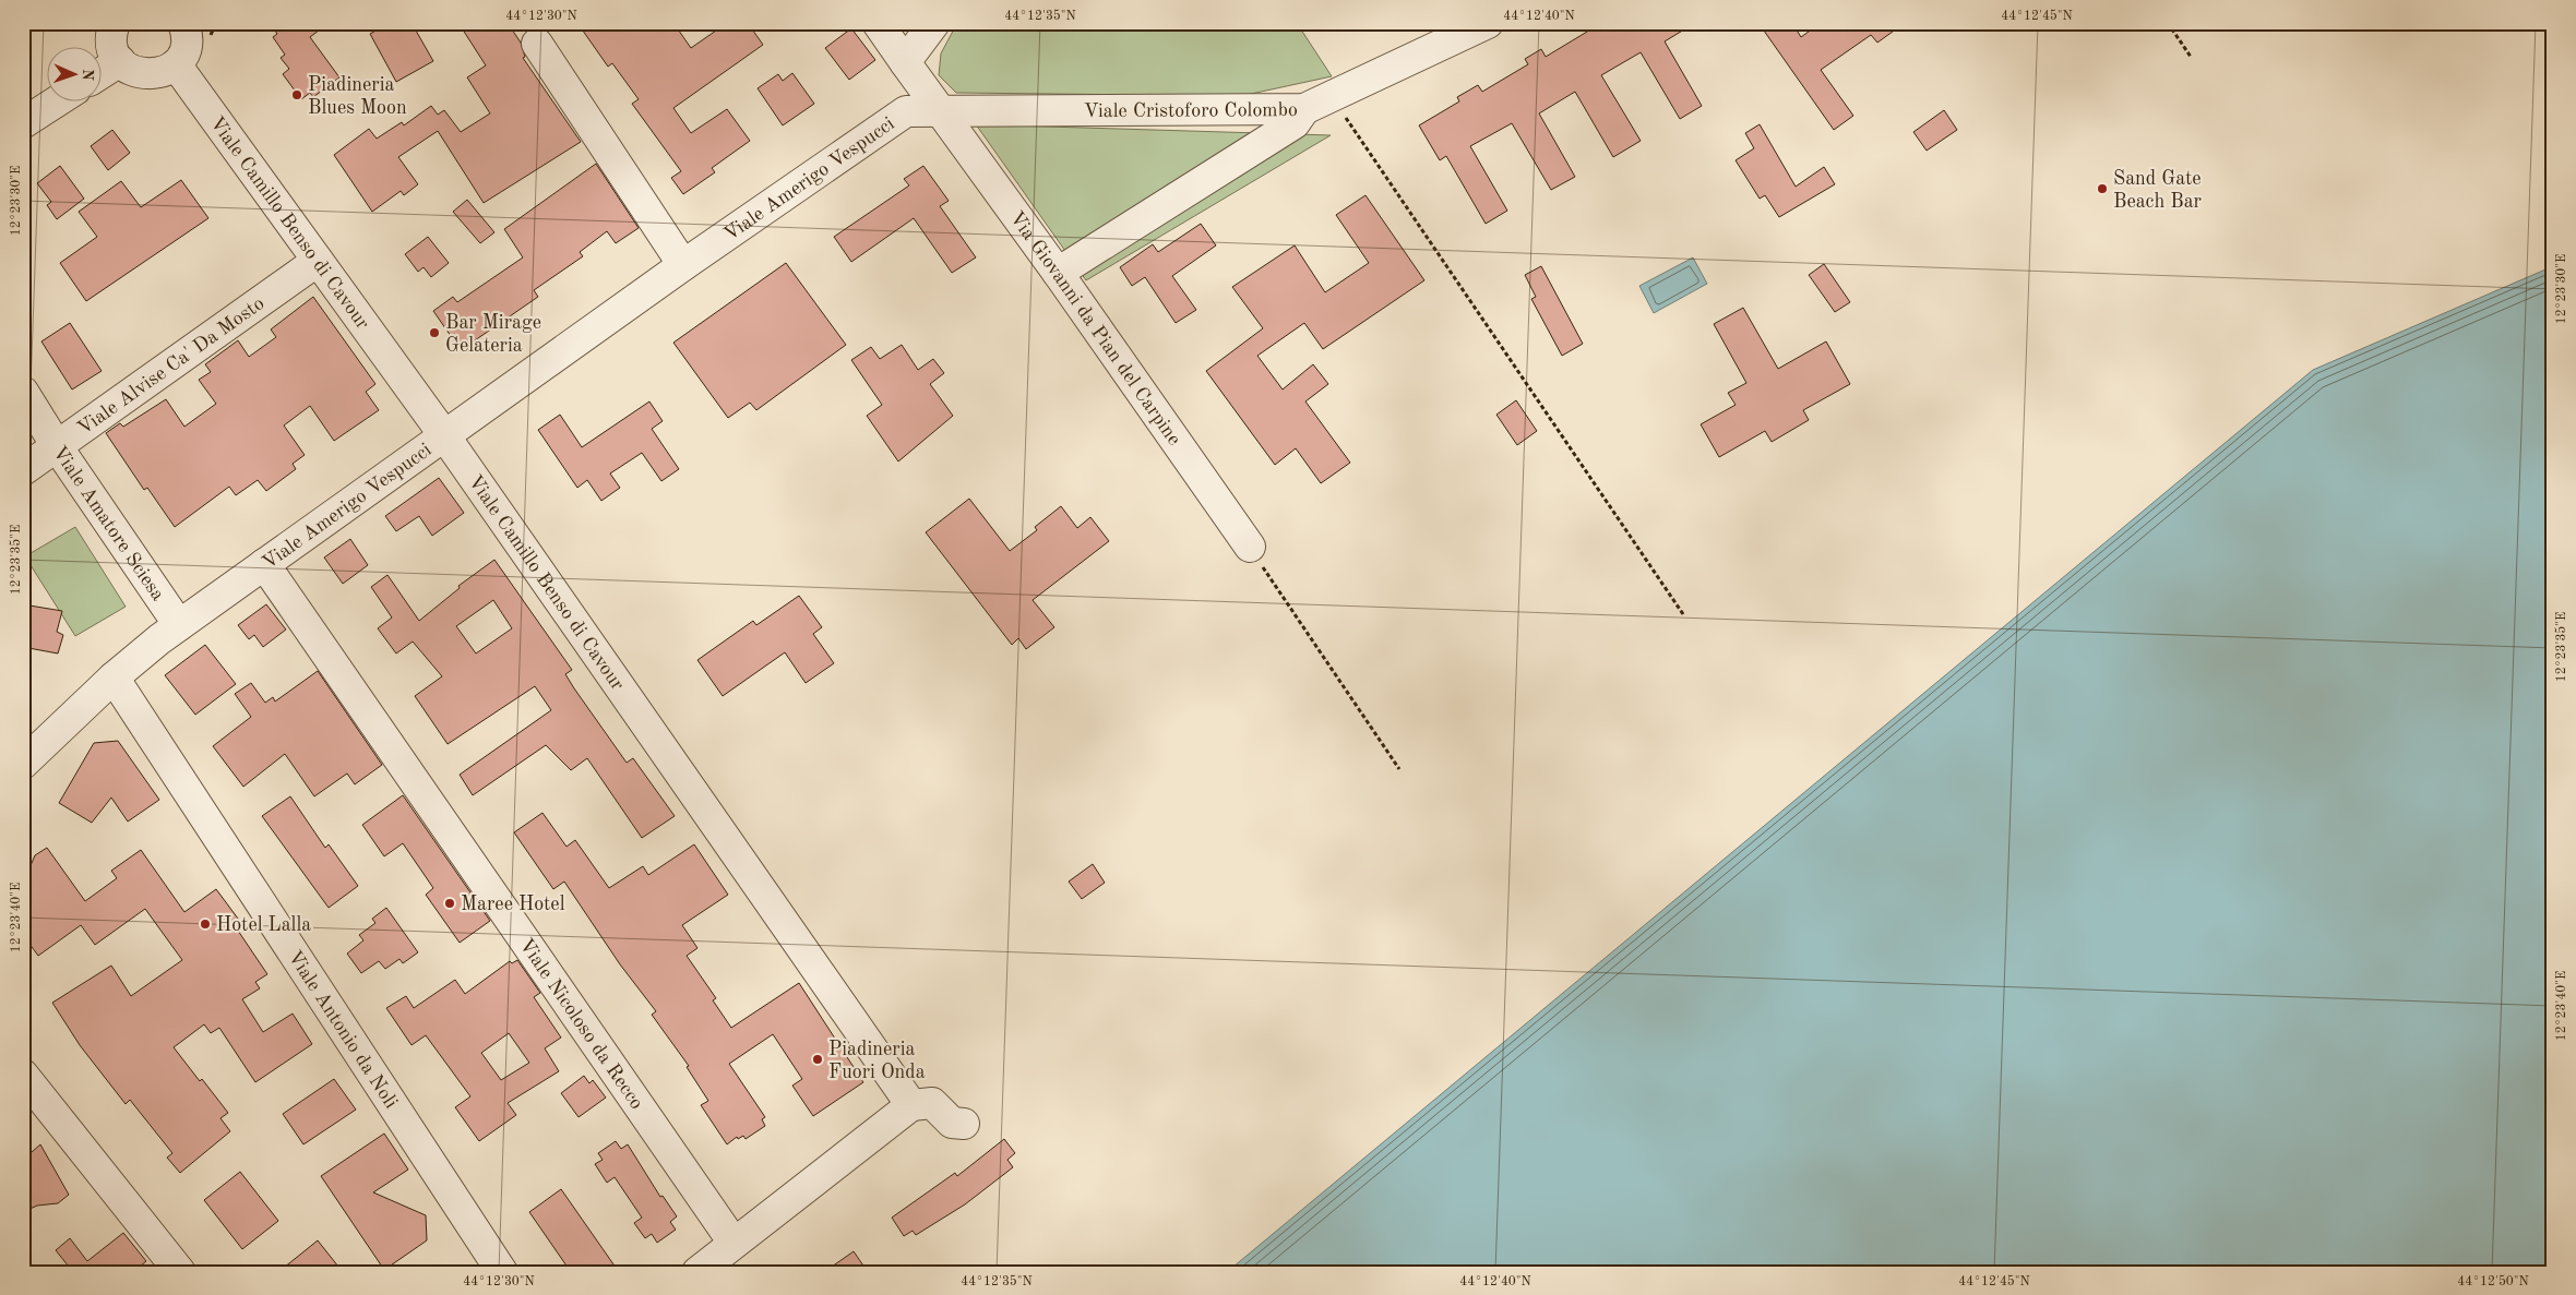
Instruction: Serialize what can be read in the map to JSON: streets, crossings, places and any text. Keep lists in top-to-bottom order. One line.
{"streets":{"street":["Viale Cristoforo Colombo","Viale Amerigo Vespucci","Viale Camillo Benso di Cavour","Via Giovanni da Pian del Carpine","Viale Alvise Ca' Da Mosto","Viale Amatore Sciesa","Viale Nicoloso da Recco","Viale Antonio da Noli"]},"crossings":[["Viale Cristoforo Colombo","Viale Amerigo Vespucci"],["Viale Cristoforo Colombo","Via Giovanni da Pian del Carpine"],["Viale Amerigo Vespucci","Viale Camillo Benso di Cavour"],["Viale Amerigo Vespucci","Via Giovanni da Pian del Carpine"],["Viale Amerigo Vespucci","Viale Amatore Sciesa"],["Viale Amerigo Vespucci","Viale Nicoloso da Recco"],["Viale Amerigo Vespucci","Viale Antonio da Noli"],["Viale Camillo Benso di Cavour","Viale Alvise Ca' Da Mosto"],["Viale Alvise Ca' Da Mosto","Viale Amatore Sciesa"]],"places":["Piadineria Blues Moon","Sand Gate Beach Bar","Bar Mirage Gelateria","Maree Hotel","Hotel Lalla","Piadineria Fuori Onda"],"north":"right","coordinates":["44°12'30\"N","44°12'35\"N","44°12'40\"N","44°12'45\"N","12°23'30\"E","12°23'35\"E","12°23'40\"E","44°12'50\"N"]}
